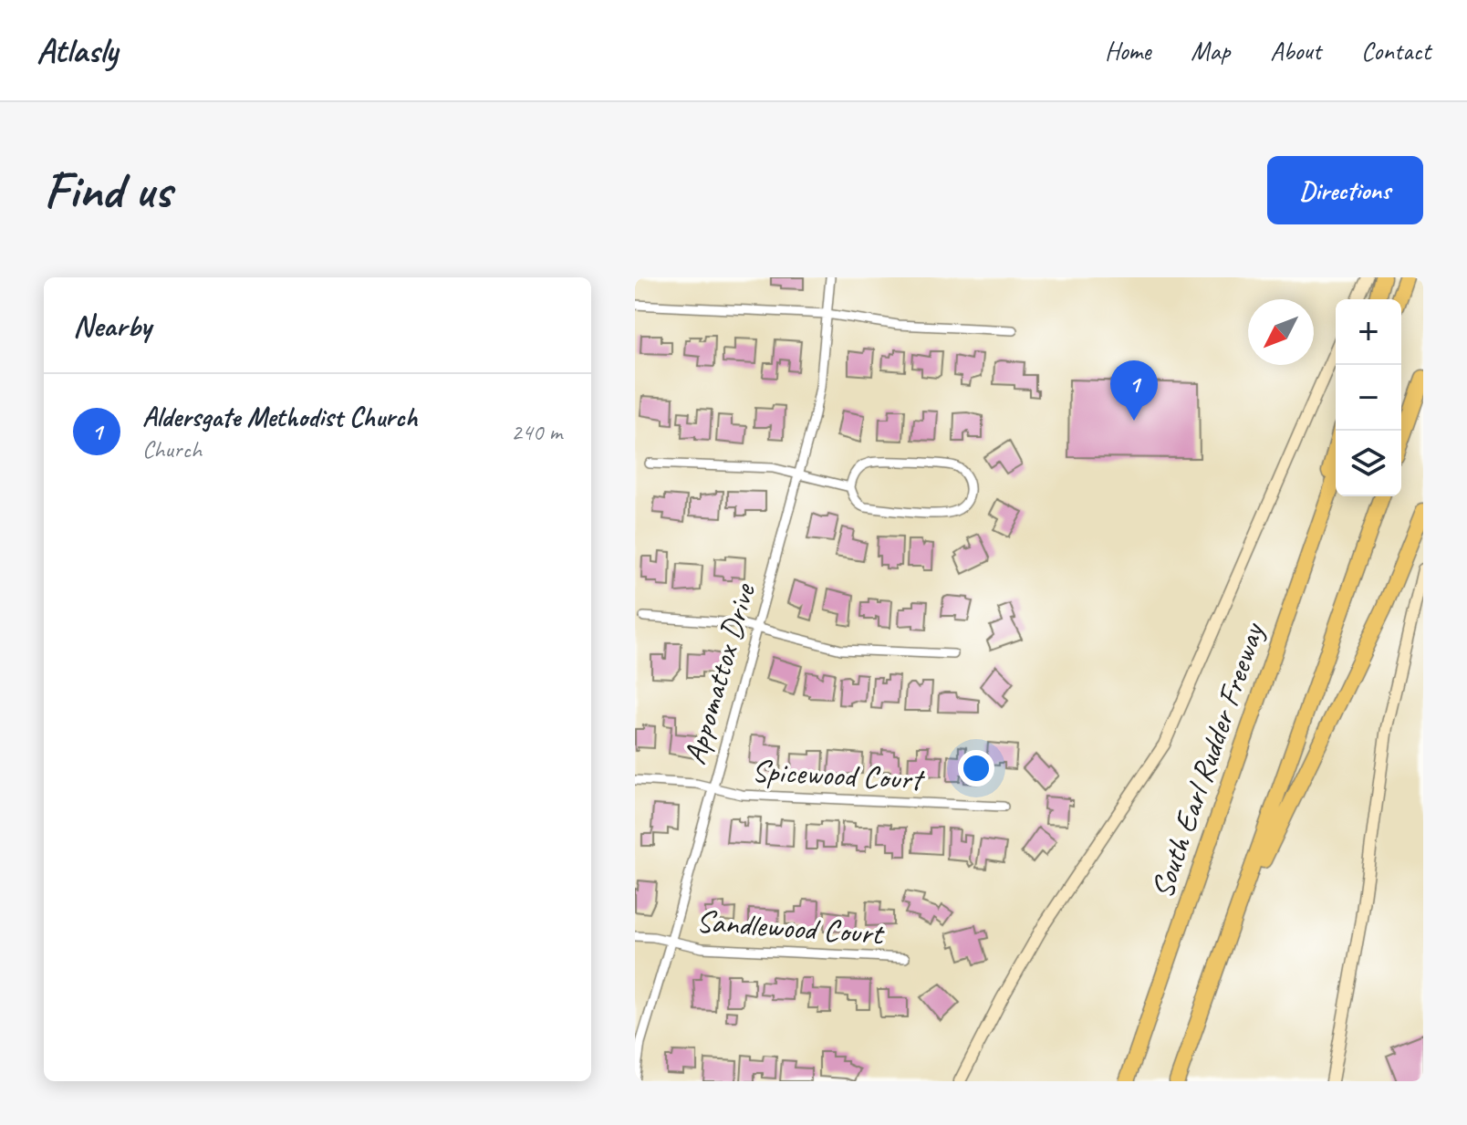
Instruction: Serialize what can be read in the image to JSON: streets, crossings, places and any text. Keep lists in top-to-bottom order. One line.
{"streets":{"highway":["South Earl Rudder Freeway"],"street":["Appomattox Drive","Spicewood Court","Sandlewood Court"]},"crossings":[["Appomattox Drive","Spicewood Court"],["Appomattox Drive","Sandlewood Court"]],"north":"bottom left","page":{"header":"Atlasly","nav":["Home","Map","About","Contact"],"buttons":"Directions","title":"Find us","heading":"Nearby","map_buttons":["+","−"],"pins":"1","list":[{"mark":"1","name":"Aldersgate Methodist Church","note":"Church","value":"240 m"}]}}
